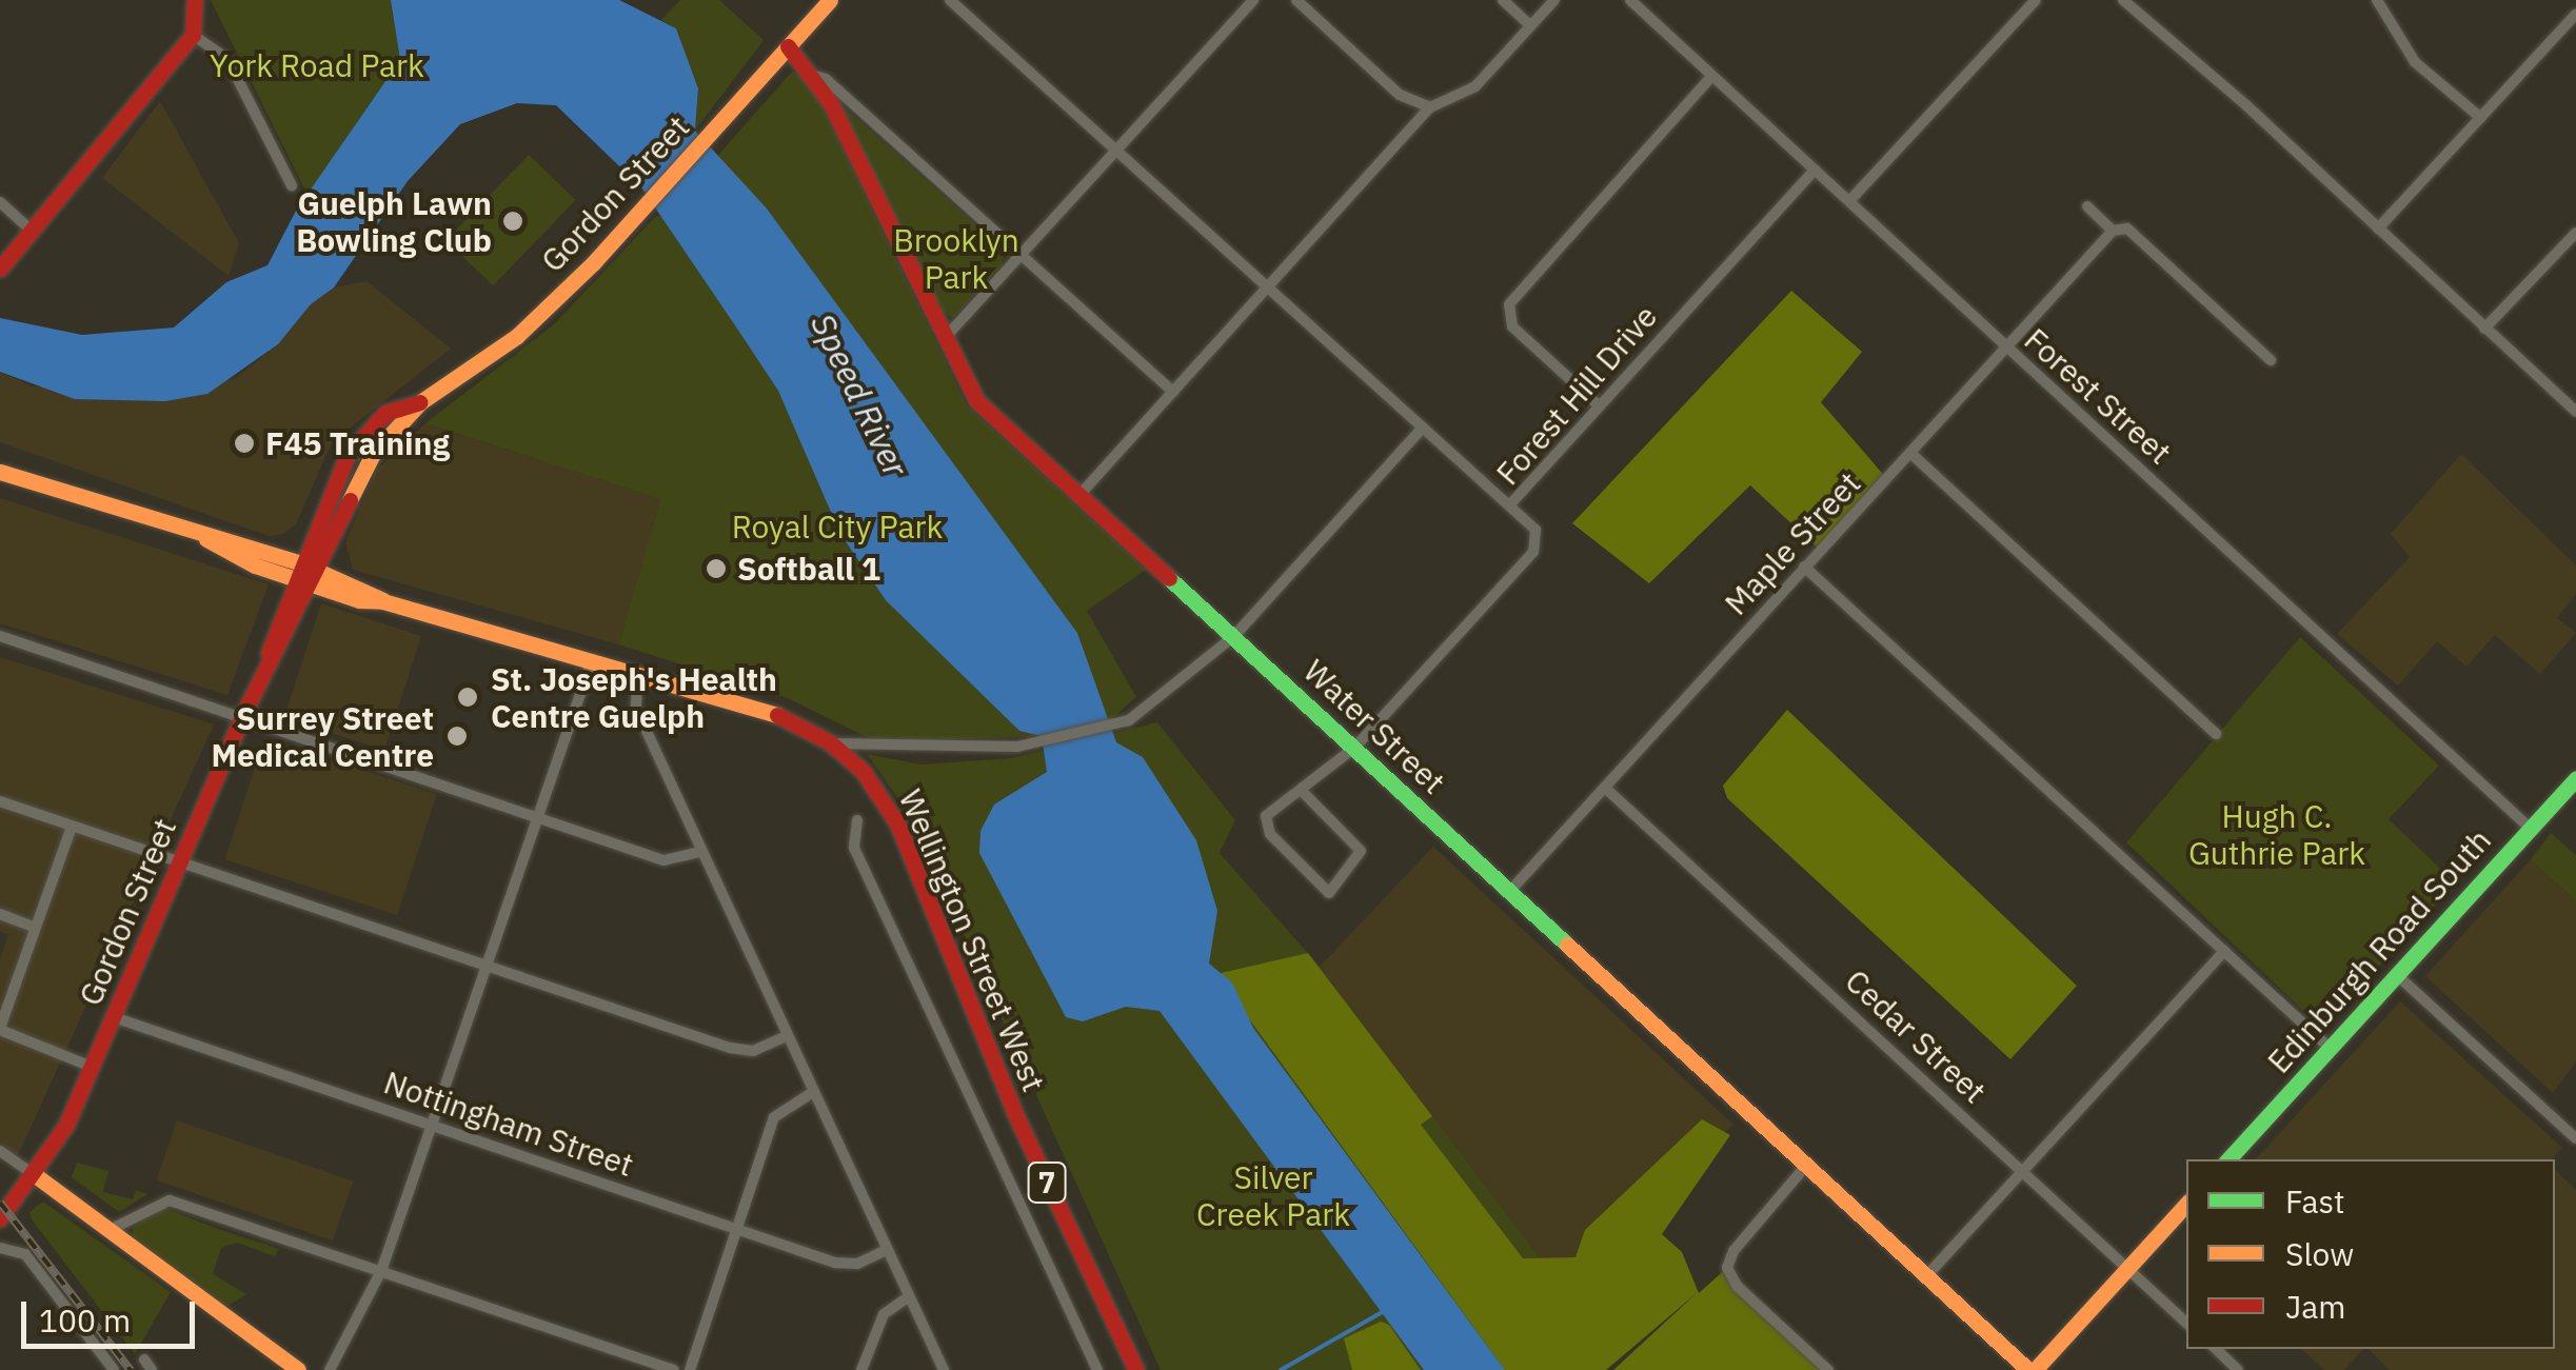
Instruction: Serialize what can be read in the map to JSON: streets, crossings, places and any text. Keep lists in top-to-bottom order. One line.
{"streets":{"main road":["Gordon Street","Water Street","Wellington Street West","Edinburgh Road South","7"],"street":["Forest Hill Drive","Forest Street","Maple Street","Cedar Street","Nottingham Street"]},"crossings":[["Gordon Street","Water Street"],["Gordon Street","Wellington Street West"],["Gordon Street","Nottingham Street"],["Gordon Street","7"],["Forest Hill Drive","Forest Street"],["Forest Hill Drive","Water Street"],["Forest Street","Maple Street"],["Forest Street","Edinburgh Road South"],["Maple Street","Water Street"],["Maple Street","Cedar Street"],["Wellington Street West","7"]],"water":["Speed River"],"parks":["York Road Park","Brooklyn Park","Royal City Park","Hugh C. Guthrie Park","Silver Creek Park"],"places":["Guelph Lawn Bowling Club","F45 Training","Softball 1","St. Joseph's Health Centre Guelph","Surrey Street Medical Centre"],"legend":["Fast","Slow","Jam"],"scale_bar":"100 m"}
